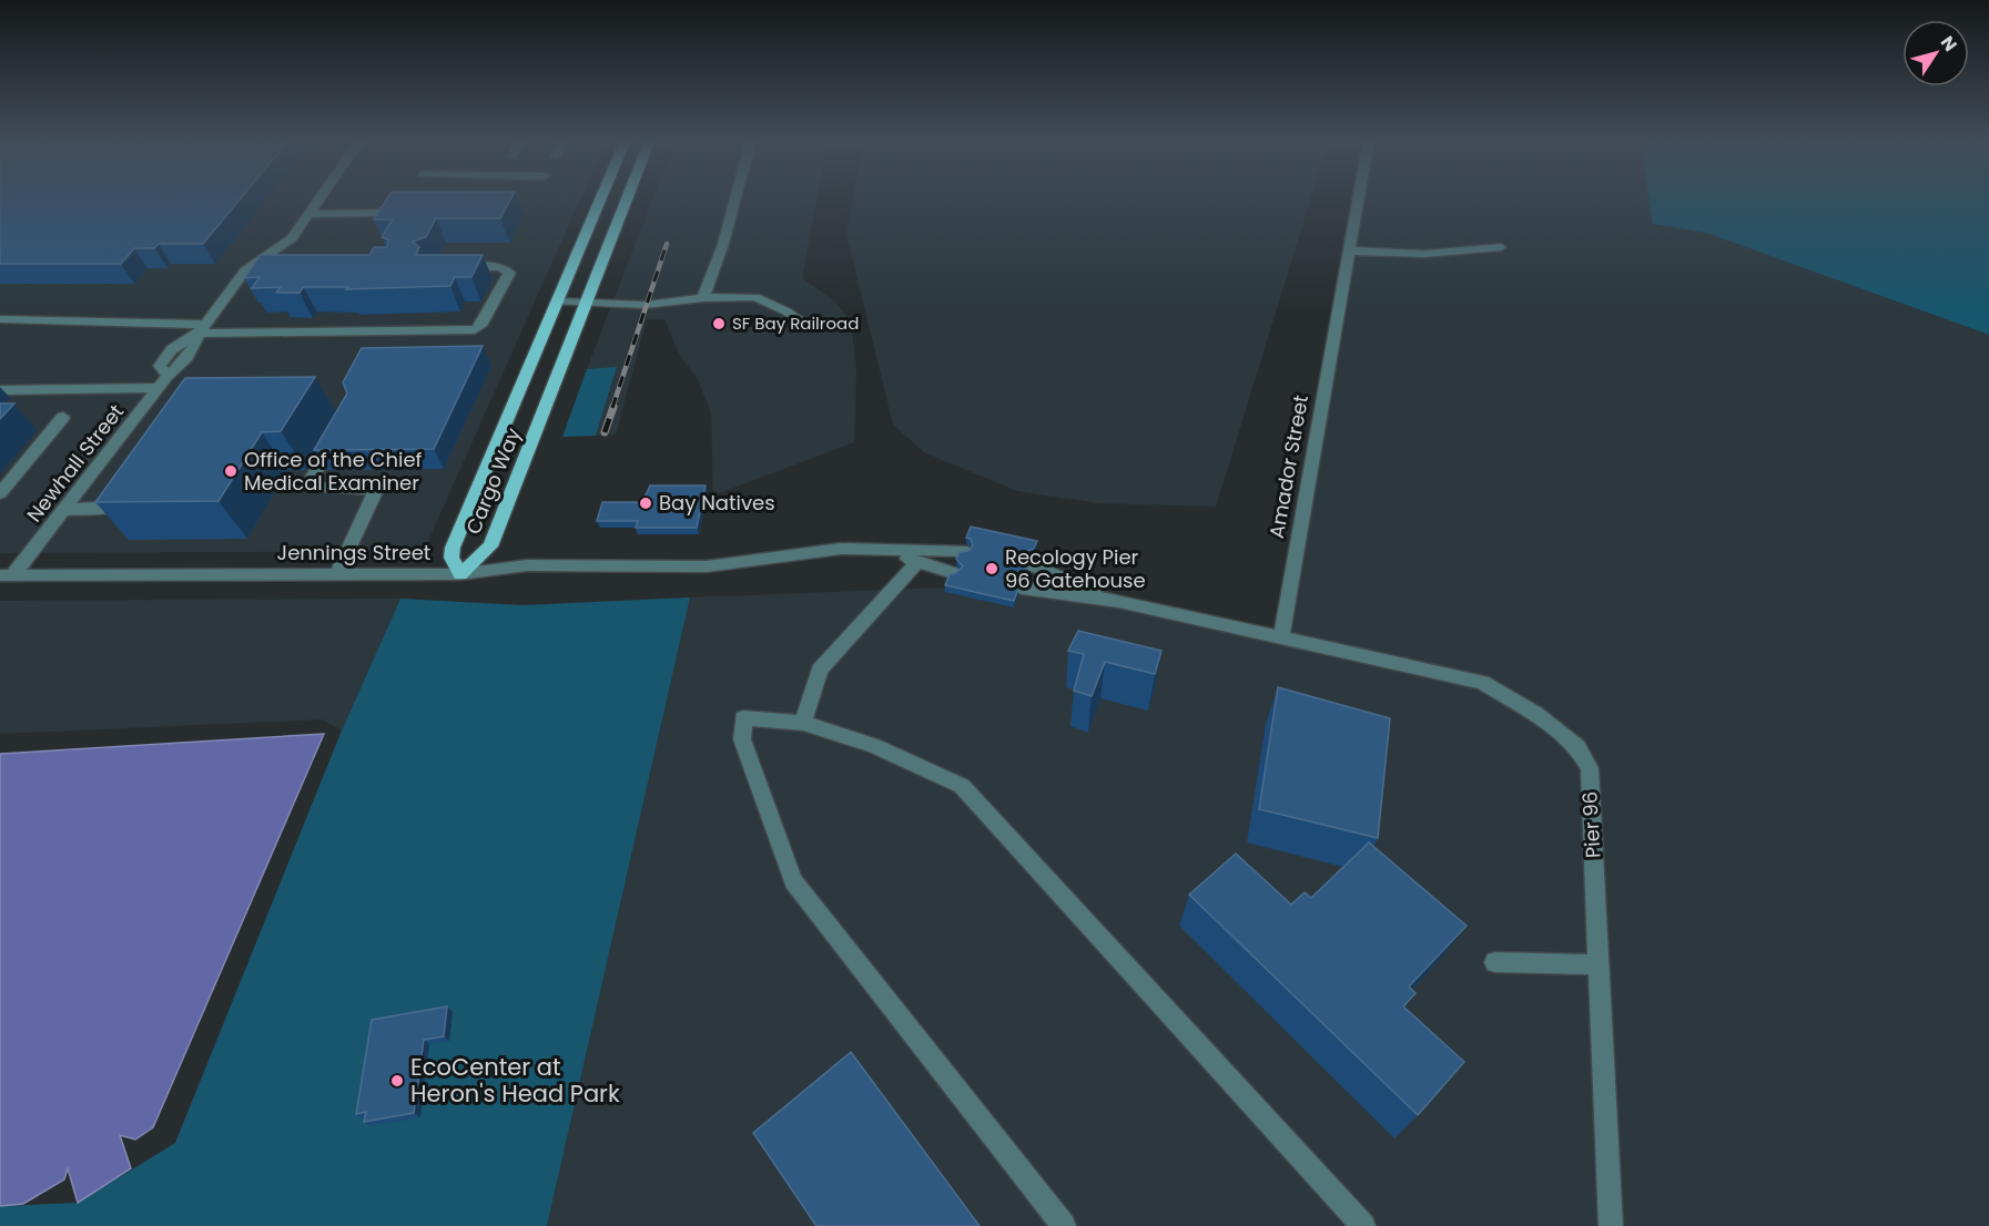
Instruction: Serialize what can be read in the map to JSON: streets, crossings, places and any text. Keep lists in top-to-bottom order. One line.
{"streets":{"main road":["Cargo Way"],"street":["Newhall Street","Amador Street","Jennings Street","Pier 96"]},"crossings":[["Newhall Street","Jennings Street"],["Amador Street","Pier 96"],["Cargo Way","Jennings Street"]],"places":["SF Bay Railroad","Office of the Chief Medical Examiner","Bay Natives","Recology Pier 96 Gatehouse","EcoCenter at Heron's Head Park"],"north":"top right"}
